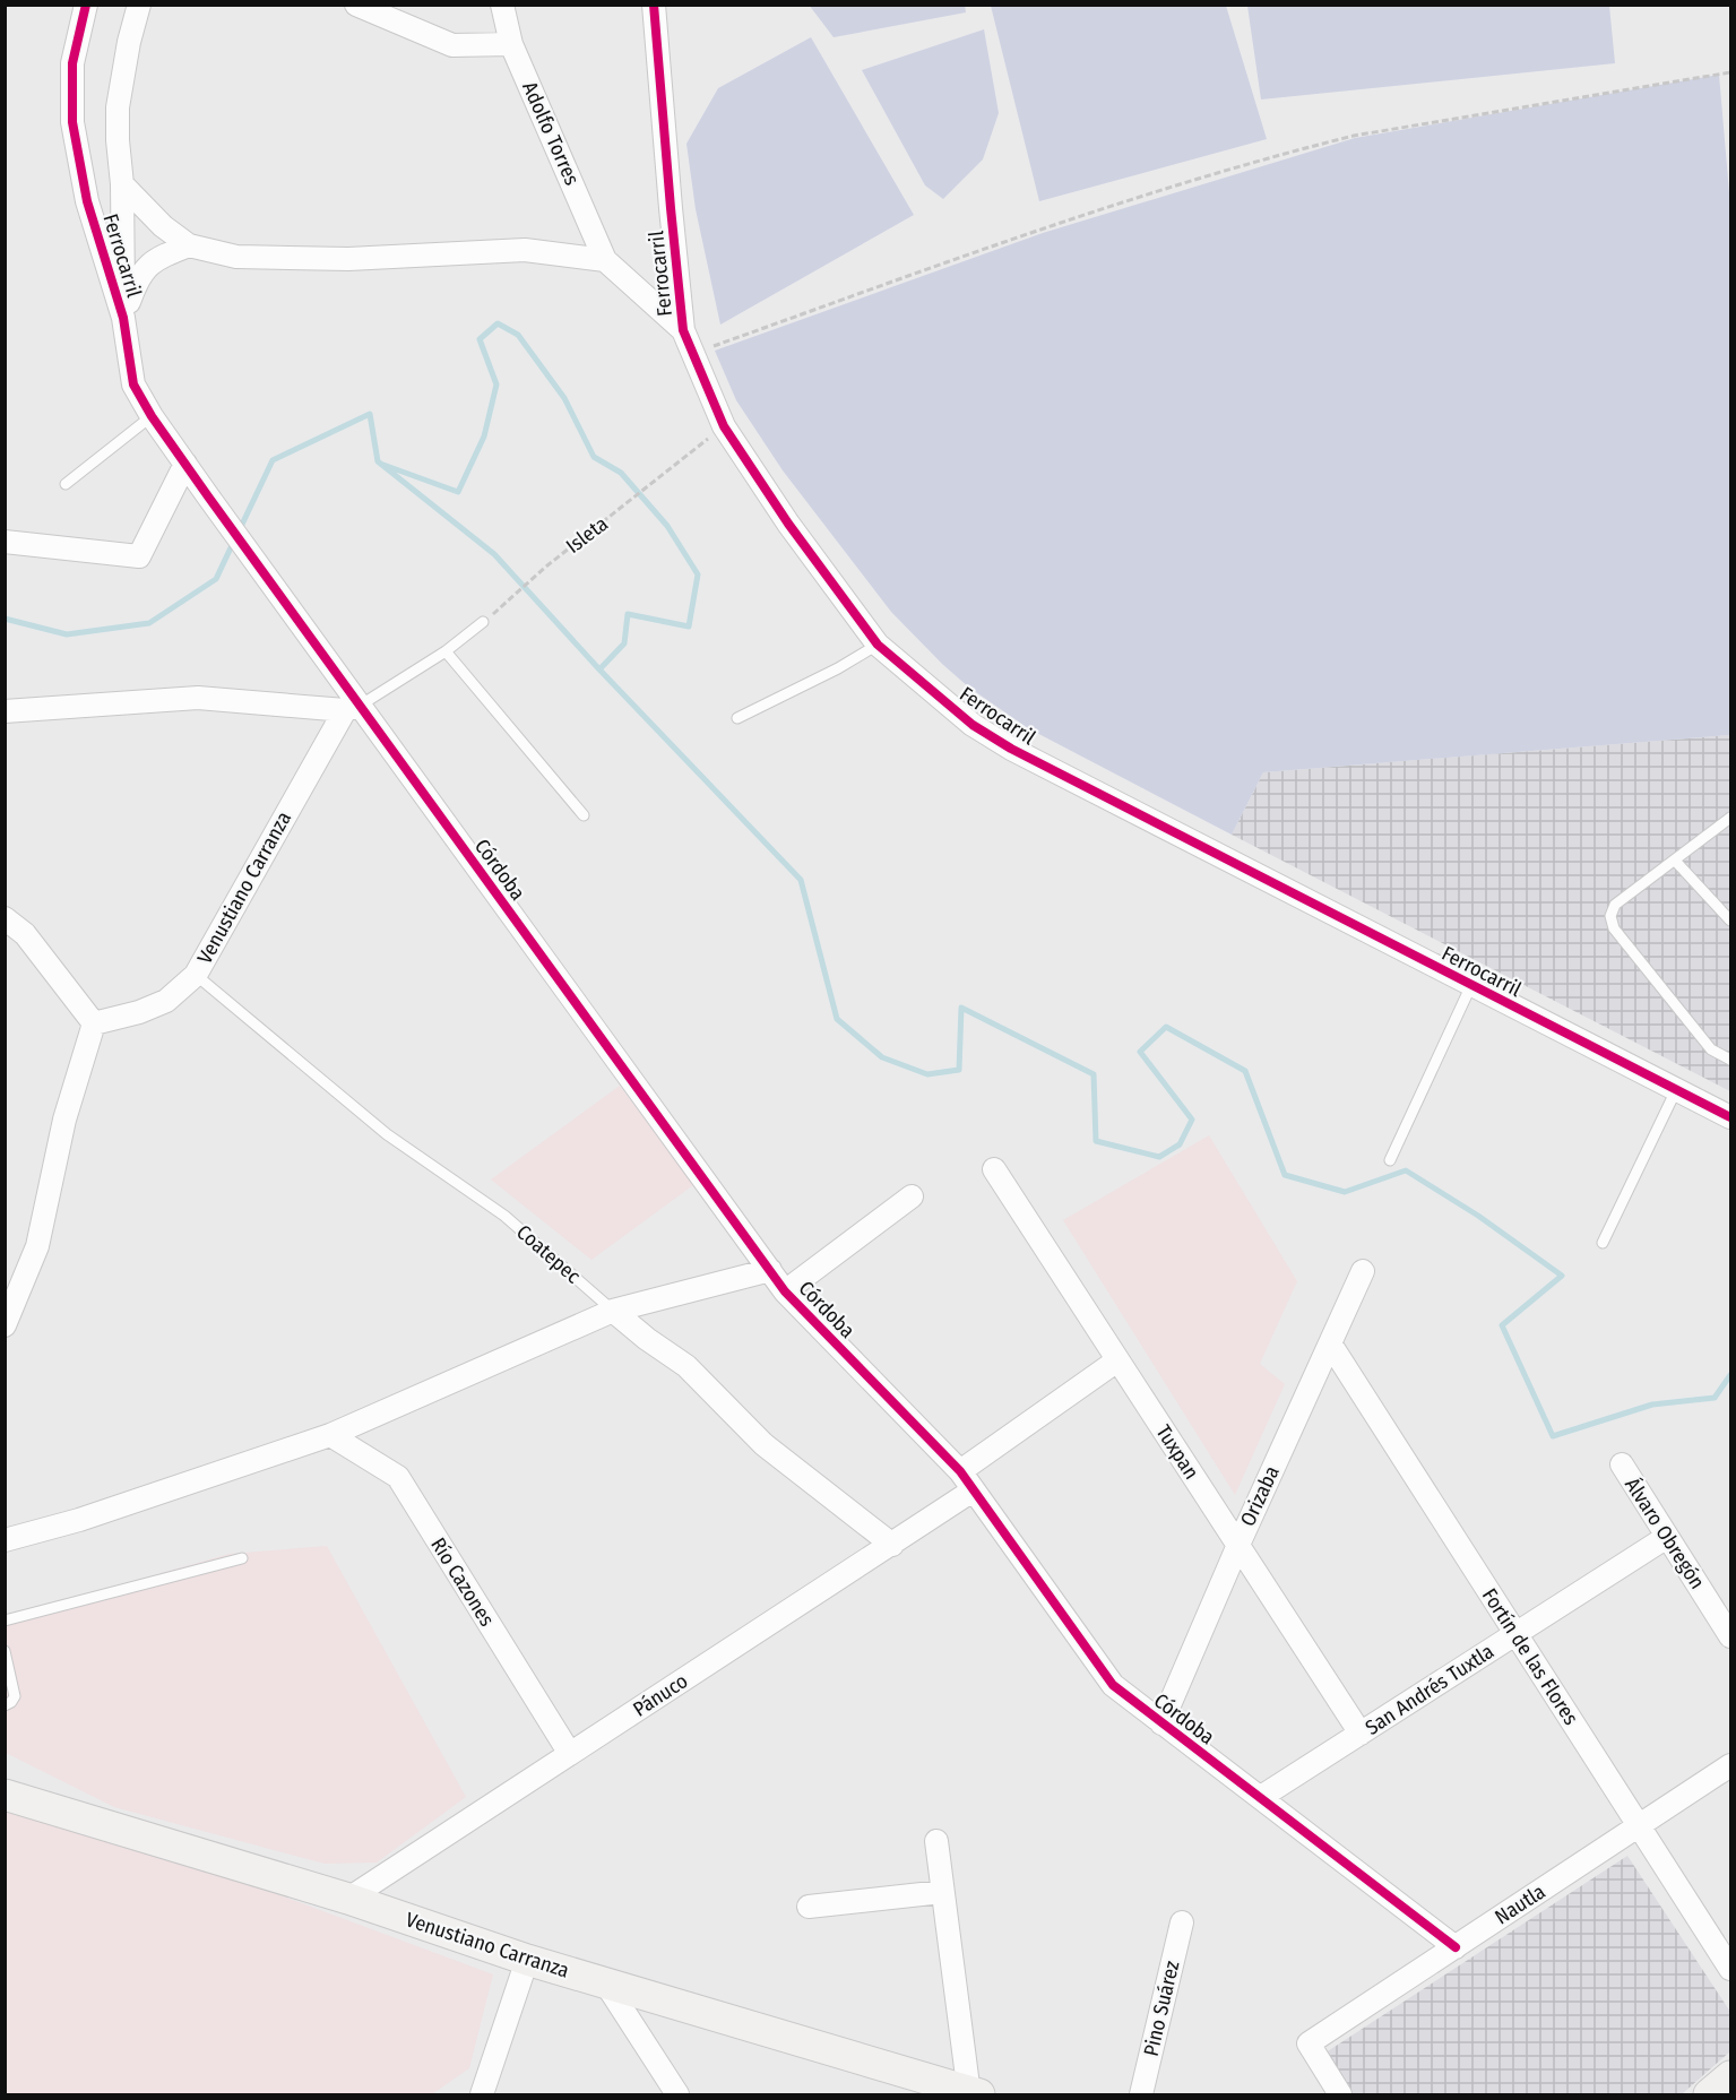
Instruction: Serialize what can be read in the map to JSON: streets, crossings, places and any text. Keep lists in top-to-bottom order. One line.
{"streets":{"main road":["Venustiano Carranza"],"street":["Adolfo Torres","Ferrocarril","Córdoba","Coatepec","Tuxpan","Orizaba","Álvaro Obregón","Río Cazones","Fortín de las Flores","San Andrés Tuxtla","Pánuco","Nautla","Pino Suárez"],"path":["Isleta"]},"crossings":[["Adolfo Torres","Ferrocarril"],["Ferrocarril","Isleta"],["Ferrocarril","Córdoba"],["Córdoba","Venustiano Carranza"],["Córdoba","Orizaba"],["Córdoba","San Andrés Tuxtla"],["Córdoba","Pánuco"],["Córdoba","Nautla"],["Venustiano Carranza","Coatepec"],["Venustiano Carranza","Pánuco"],["Coatepec","Pánuco"],["Tuxpan","Orizaba"],["Tuxpan","San Andrés Tuxtla"],["Orizaba","Fortín de las Flores"],["Álvaro Obregón","San Andrés Tuxtla"],["Río Cazones","Pánuco"],["Fortín de las Flores","San Andrés Tuxtla"],["Fortín de las Flores","Nautla"]]}
